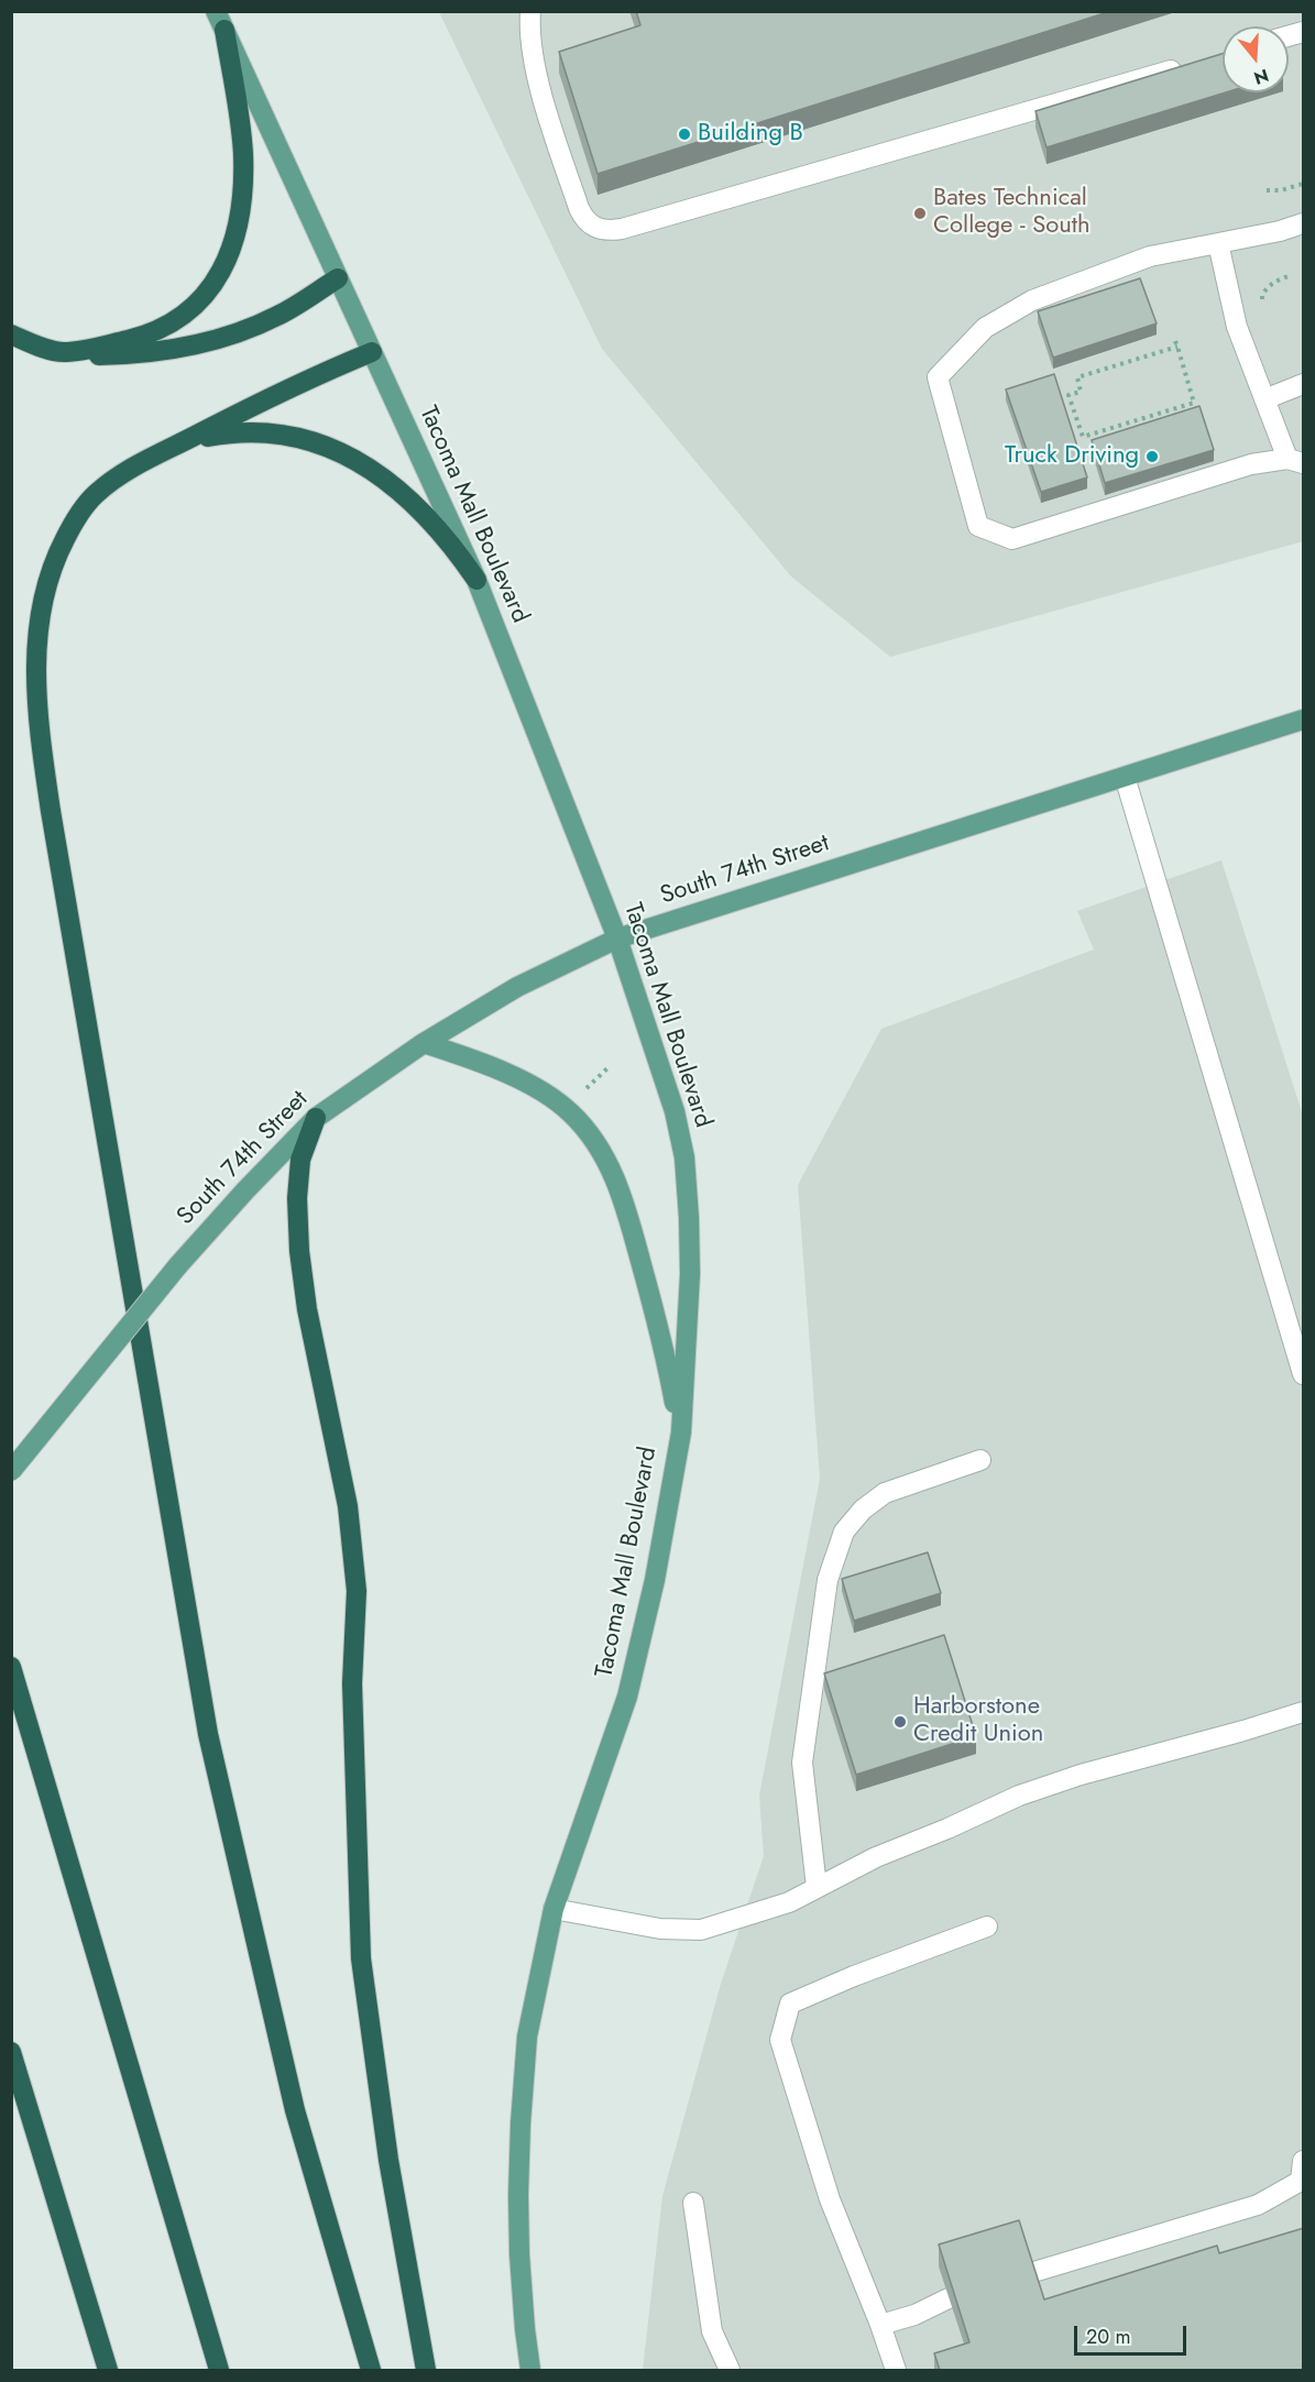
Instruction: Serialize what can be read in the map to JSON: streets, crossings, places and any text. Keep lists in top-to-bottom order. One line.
{"streets":{"main road":["Tacoma Mall Boulevard","South 74th Street"]},"crossings":[["Tacoma Mall Boulevard","South 74th Street"]],"places":["Building B","Bates Technical College - South","Truck Driving","Harborstone Credit Union"],"scale_bar":"20 m","north":"bottom"}
